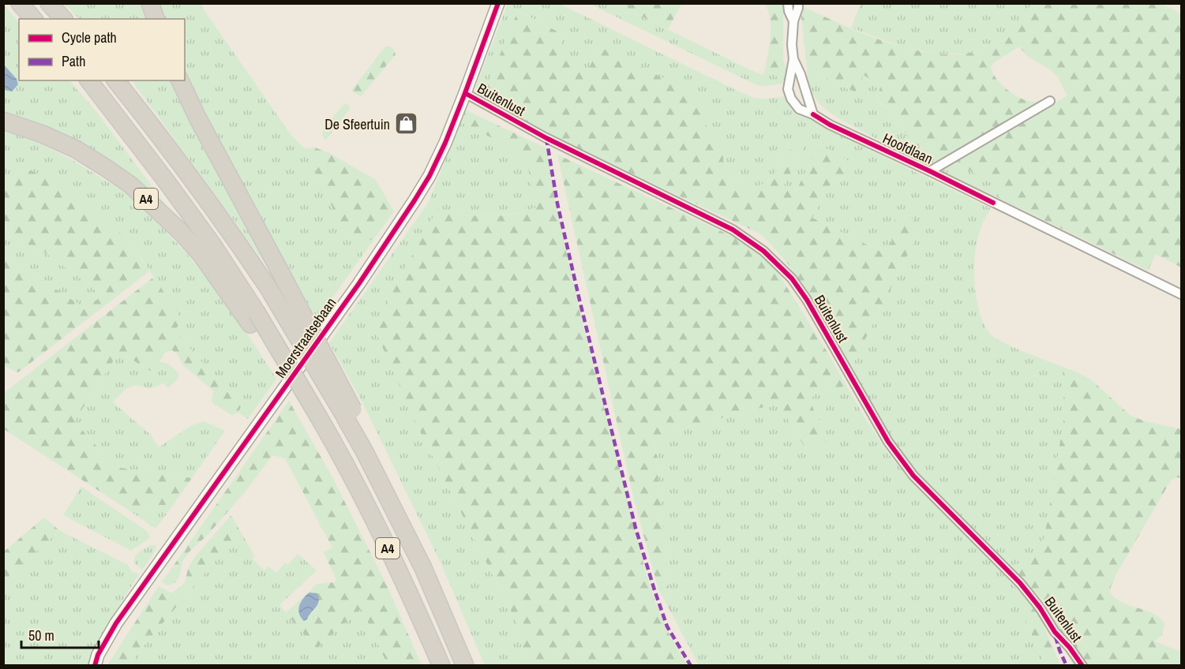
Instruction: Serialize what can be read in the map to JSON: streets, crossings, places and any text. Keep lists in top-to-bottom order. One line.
{"streets":{"highway":["A4"],"street":["Buitenlust","Hoofdlaan","Moerstraatsebaan"]},"crossings":[["Buitenlust","Moerstraatsebaan"]],"places":{"shop":["De Sfeertuin"]},"legend":["Cycle path","Path"],"scale_bar":"50 m"}
